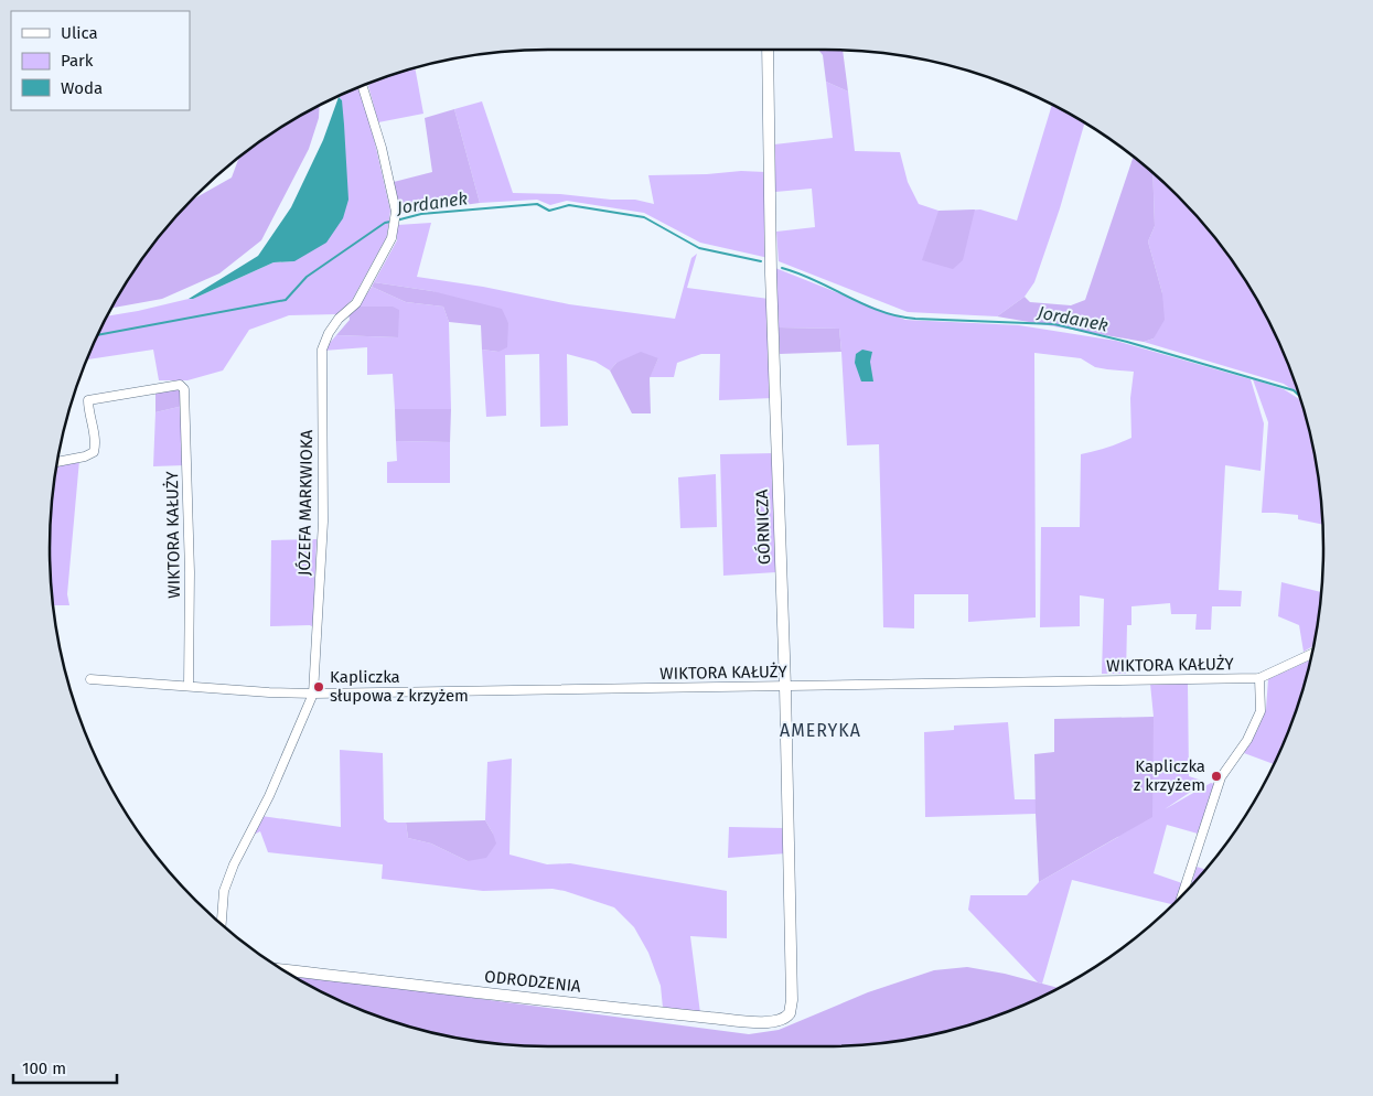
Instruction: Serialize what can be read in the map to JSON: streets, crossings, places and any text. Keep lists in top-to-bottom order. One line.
{"streets":{"street":["JÓZEFA MARKWIOKA","GÓRNICZA","WIKTORA KAŁUŻY","ODRODZENIA"]},"crossings":[["JÓZEFA MARKWIOKA","WIKTORA KAŁUŻY"],["GÓRNICZA","WIKTORA KAŁUŻY"],["GÓRNICZA","ODRODZENIA"]],"districts":["AMERYKA"],"water":["Jordanek"],"places":["Kapliczka słupowa z krzyżem","Kapliczka z krzyżem"],"legend":["Ulica","Park","Woda"],"scale_bar":"100 m"}
